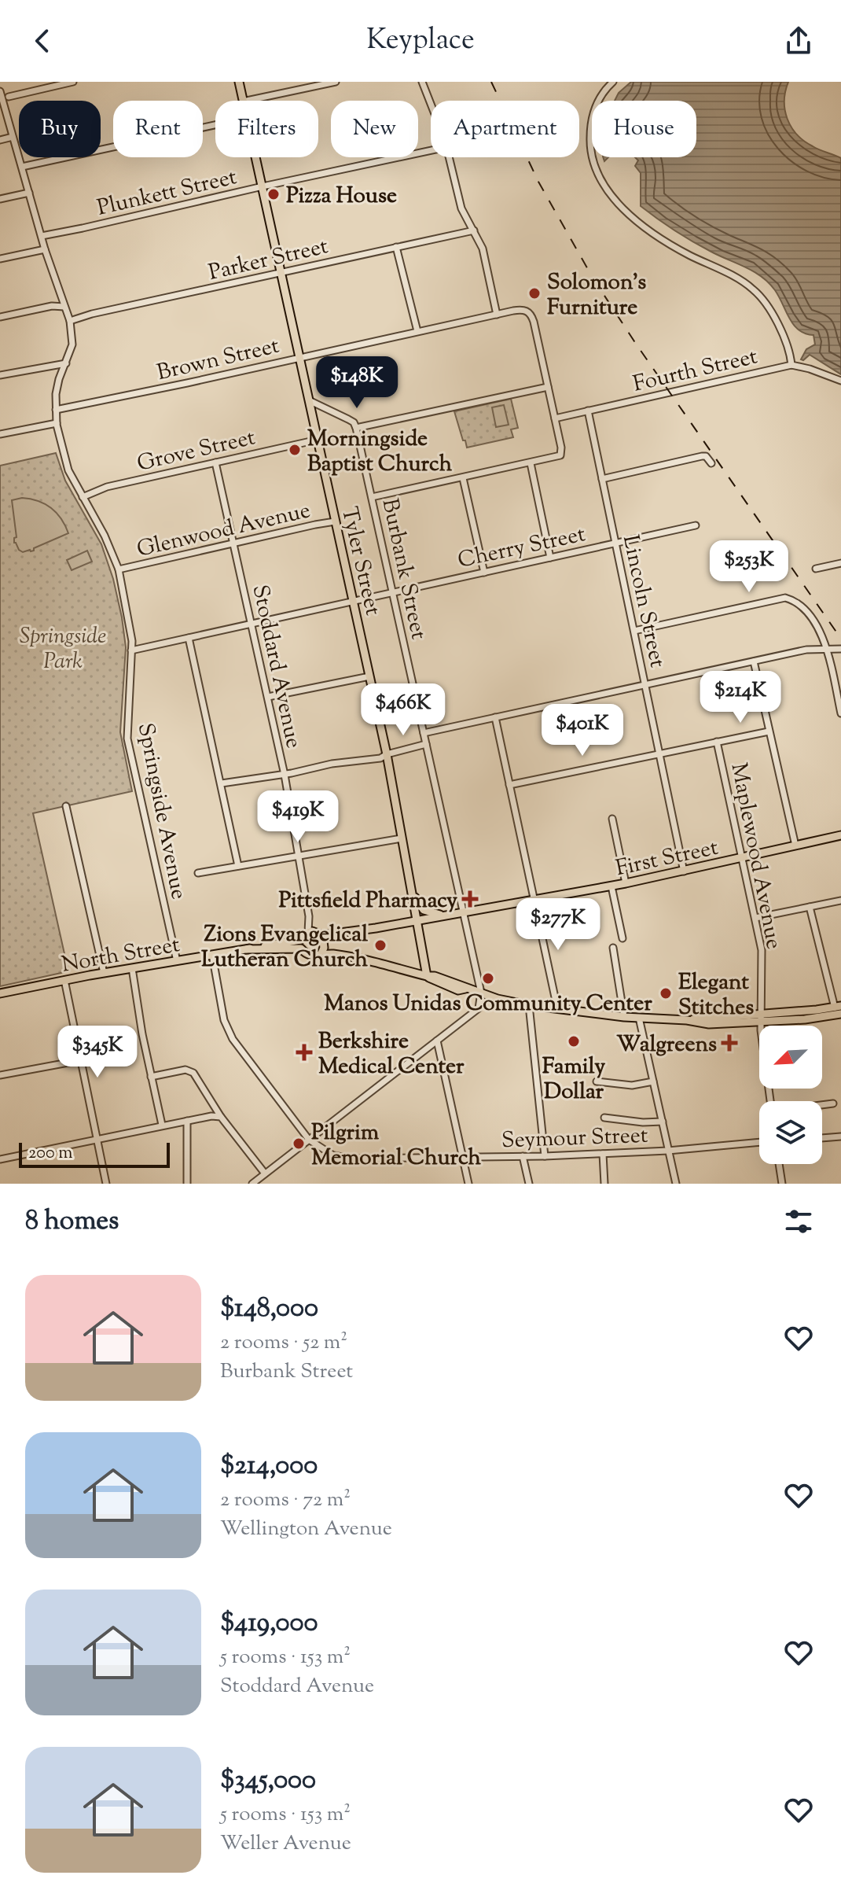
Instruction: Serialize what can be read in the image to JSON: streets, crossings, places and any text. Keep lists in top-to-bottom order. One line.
{"streets":{"main road":["Tyler Street","First Street","North Street"],"street":["Plunkett Street","Parker Street","Brown Street","Fourth Street","Grove Street","Glenwood Avenue","Cherry Street","Burbank Street","Lincoln Street","Stoddard Avenue","Springside Avenue","Maplewood Avenue","Seymour Street"]},"crossings":[["Plunkett Street","Tyler Street"],["Plunkett Street","Springside Avenue"],["Parker Street","Tyler Street"],["Parker Street","Springside Avenue"],["Brown Street","Tyler Street"],["Brown Street","Springside Avenue"],["Fourth Street","Lincoln Street"],["Grove Street","Tyler Street"],["Grove Street","Stoddard Avenue"],["Grove Street","Springside Avenue"],["Glenwood Avenue","Tyler Street"],["Glenwood Avenue","Stoddard Avenue"],["Glenwood Avenue","Springside Avenue"],["Cherry Street","Tyler Street"],["Cherry Street","Burbank Street"],["Cherry Street","Lincoln Street"],["Cherry Street","Stoddard Avenue"],["Cherry Street","Springside Avenue"],["Tyler Street","First Street"],["Tyler Street","North Street"],["Burbank Street","First Street"],["Burbank Street","North Street"],["Lincoln Street","First Street"],["Stoddard Avenue","First Street"],["Springside Avenue","North Street"],["Maplewood Avenue","First Street"],["Maplewood Avenue","North Street"]],"parks":["Springside Park"],"places":{"other":["Pizza House","Solomon's Furniture","Morningside Baptist Church","Zions Evangelical Lutheran Church","Manos Unidas Community Center","Elegant Stitches","Family Dollar","Pilgrim Memorial Church"],"health":["Pittsfield Pharmacy","Walgreens","Berkshire Medical Center"]},"scale_bar":"200 m","north":"bottom left","page":{"header":"Keyplace","chip":["Buy","Rent","Filters","New","Apartment","House"],"price":["$148K","$253K","$214K","$466K","$401K","$419K","$277K","$345K"],"scale":"200 m","heading":"8 homes","list":[{"name":"$148,000","note":"2 rooms · 52 m² · Burbank Street"},{"name":"$214,000","note":"2 rooms · 72 m² · Wellington Avenue"},{"name":"$419,000","note":"5 rooms · 153 m² · Stoddard Avenue"},{"name":"$345,000","note":"5 rooms · 153 m² · Weller Avenue"}]}}
